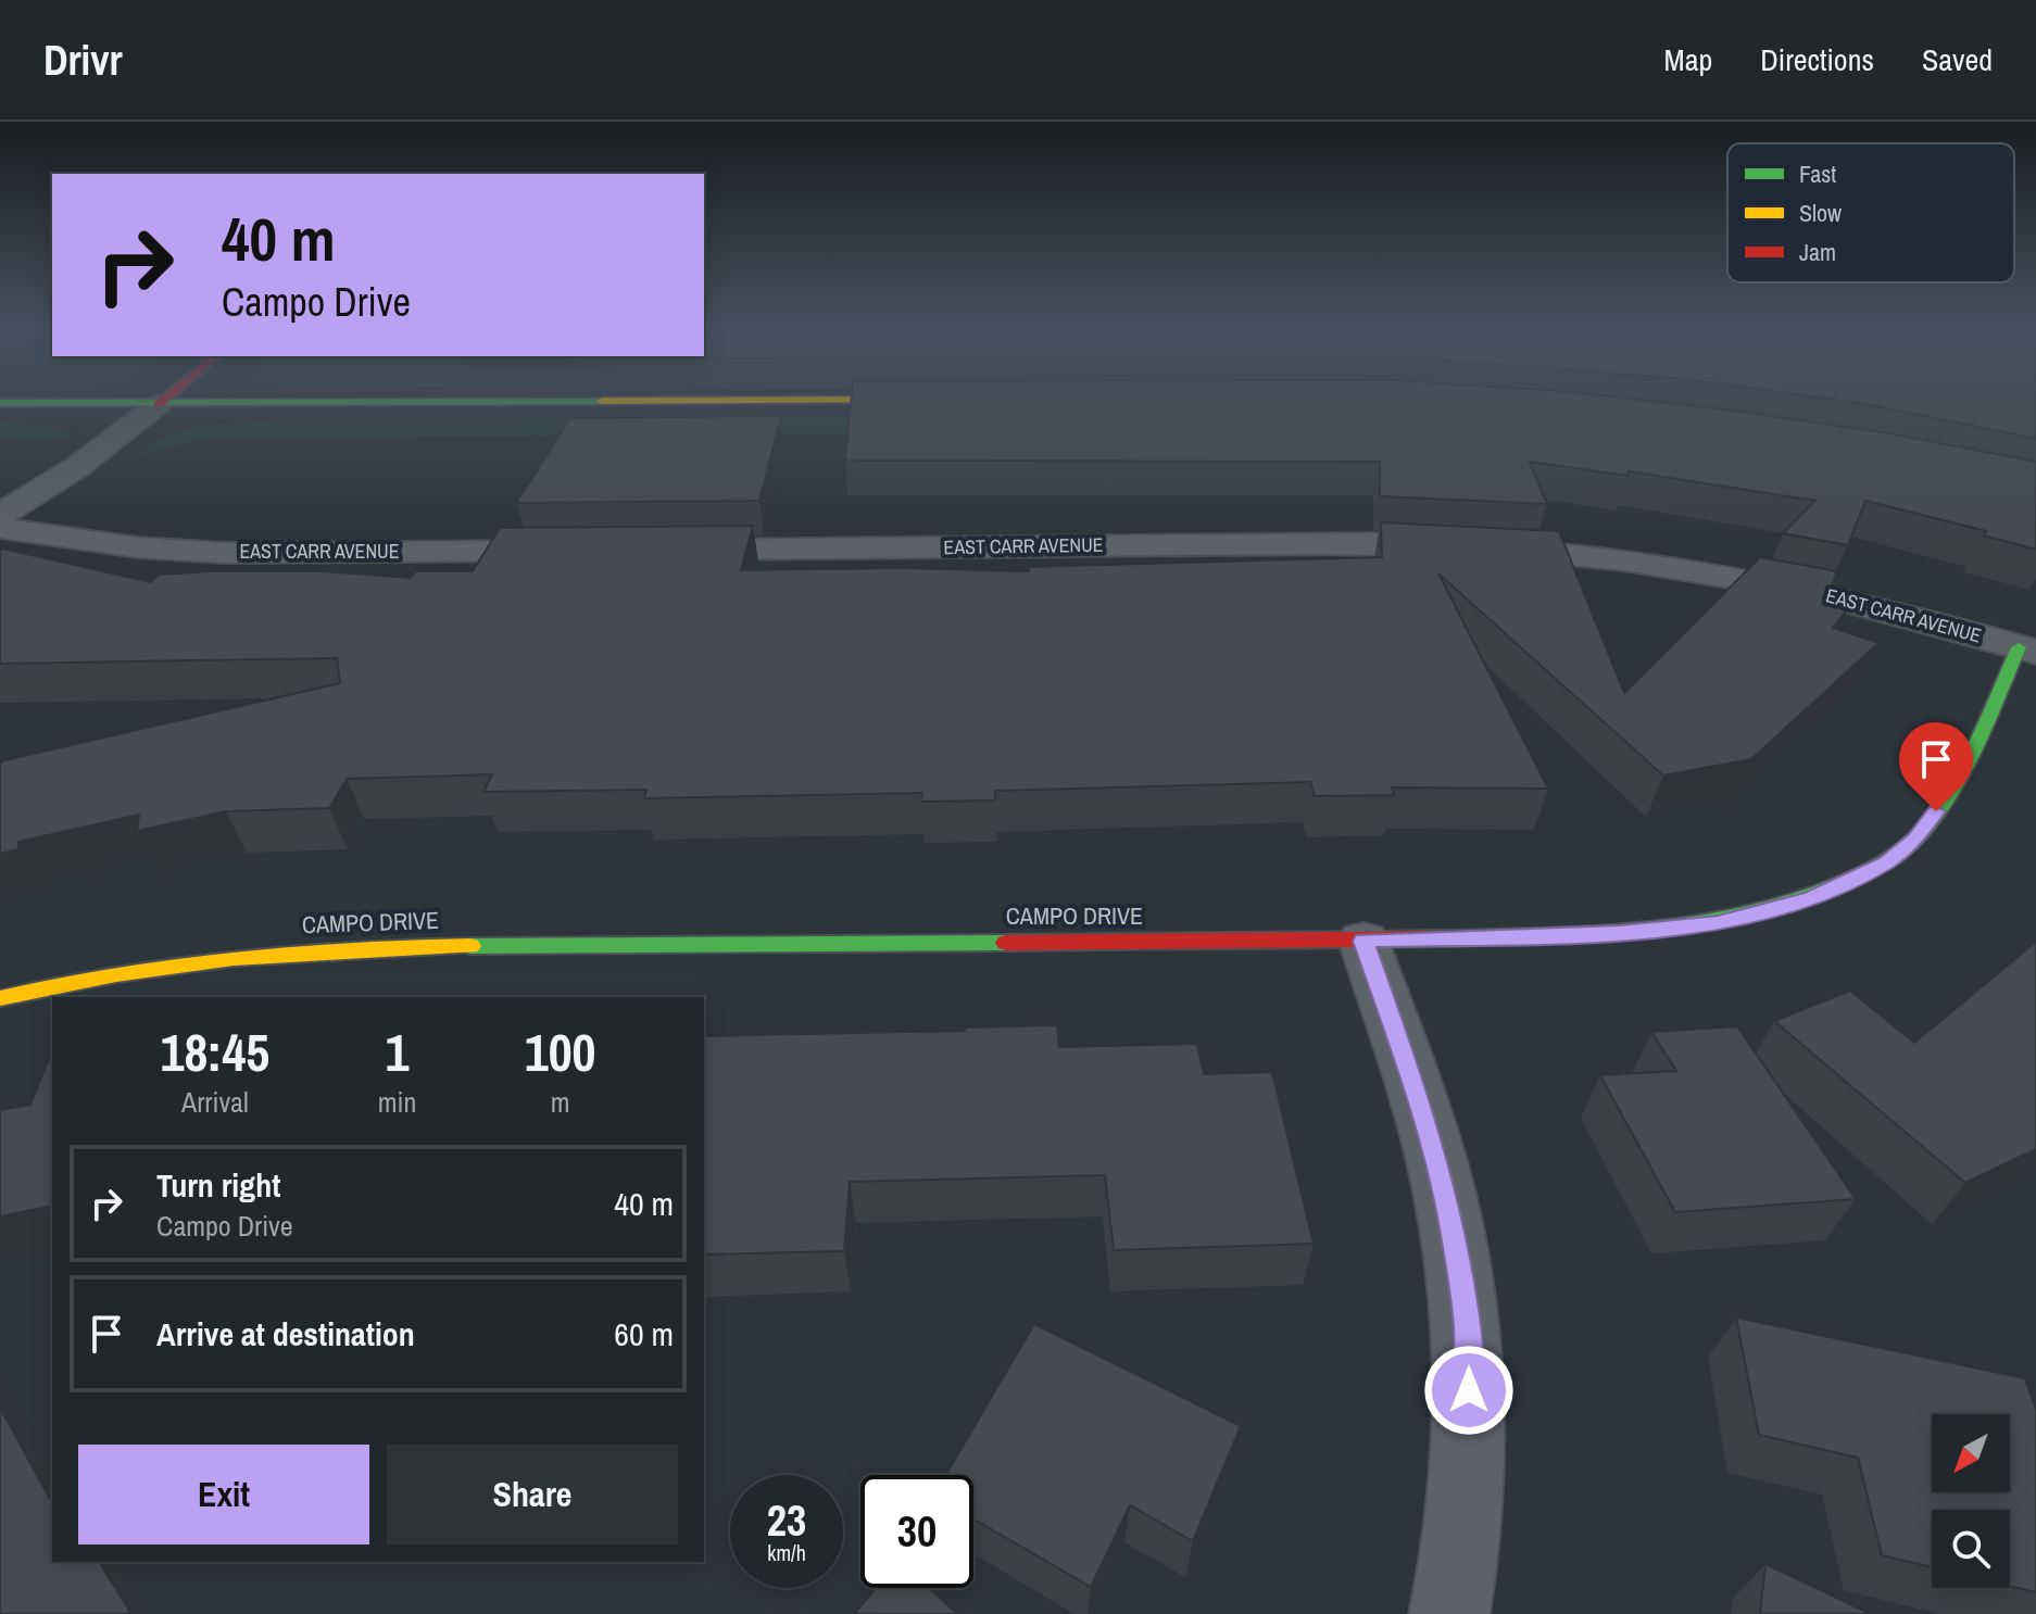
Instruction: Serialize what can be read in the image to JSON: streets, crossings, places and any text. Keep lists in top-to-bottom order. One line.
{"streets":{"street":["EAST CARR AVENUE","CAMPO DRIVE"]},"crossings":[["EAST CARR AVENUE","CAMPO DRIVE"]],"legend":["Fast","Slow","Jam"],"north":"bottom left","page":{"header":"Drivr","nav":["Map","Directions","Saved"],"turn":["40 m","Campo Drive"],"eta":["18:45","Arrival","1","min","100","m"],"list":[{"name":"Turn right","note":"Campo Drive","value":"40 m"},{"name":"Arrive at destination","value":"60 m"}],"buttons":["Exit","Share"],"speed":"23 km/h","limit":"30"}}
